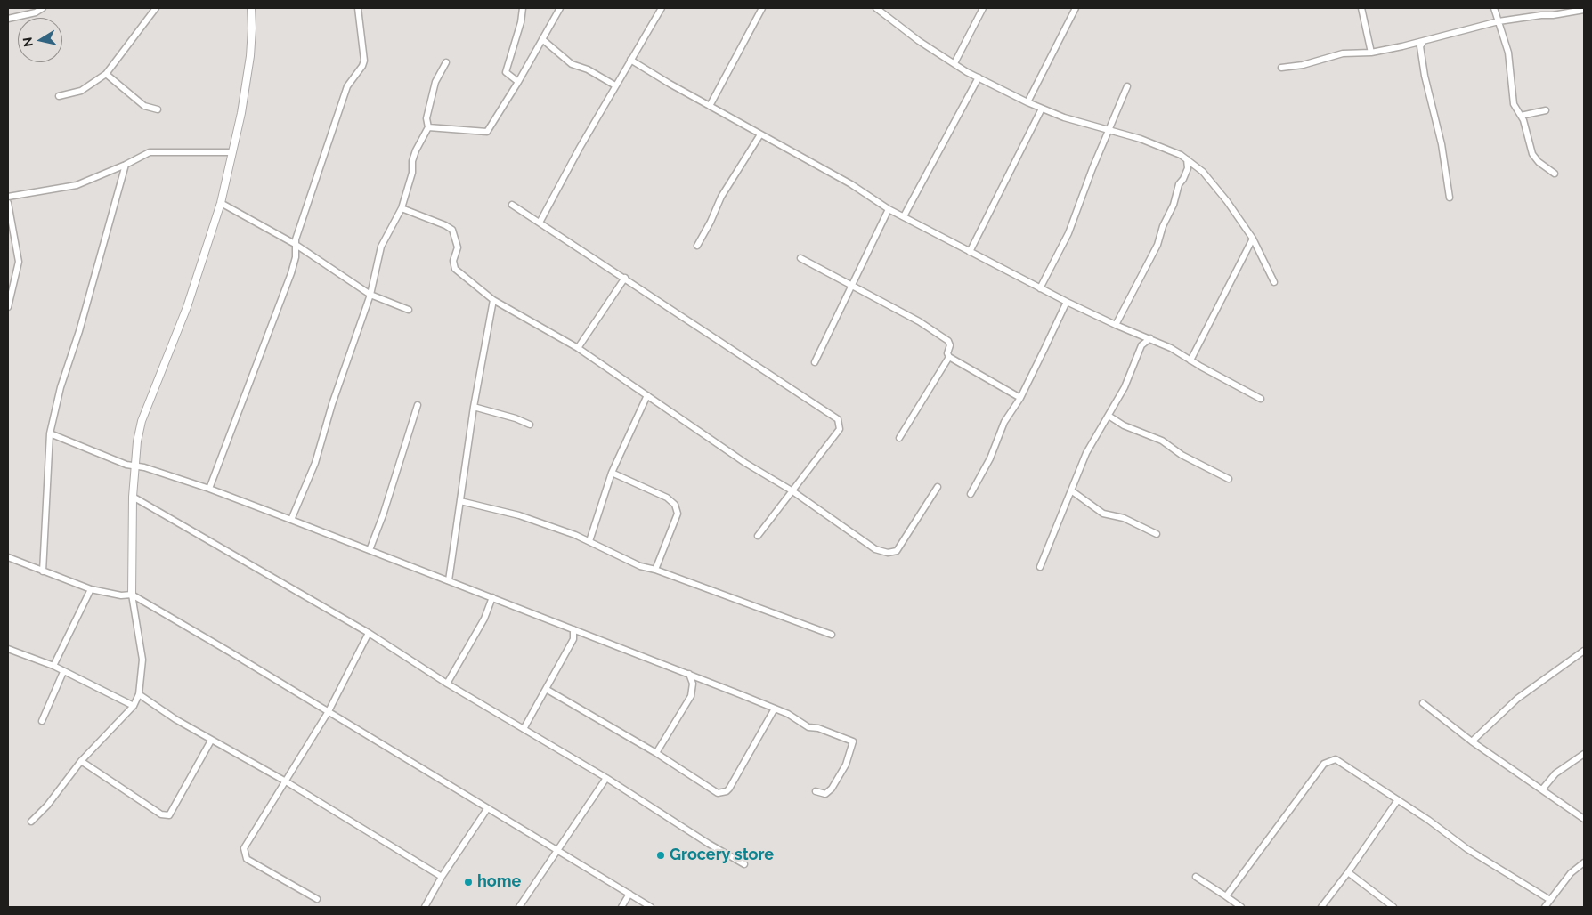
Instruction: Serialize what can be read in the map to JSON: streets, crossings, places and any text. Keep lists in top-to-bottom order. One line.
{"places":["Grocery store","home"],"north":"left"}
